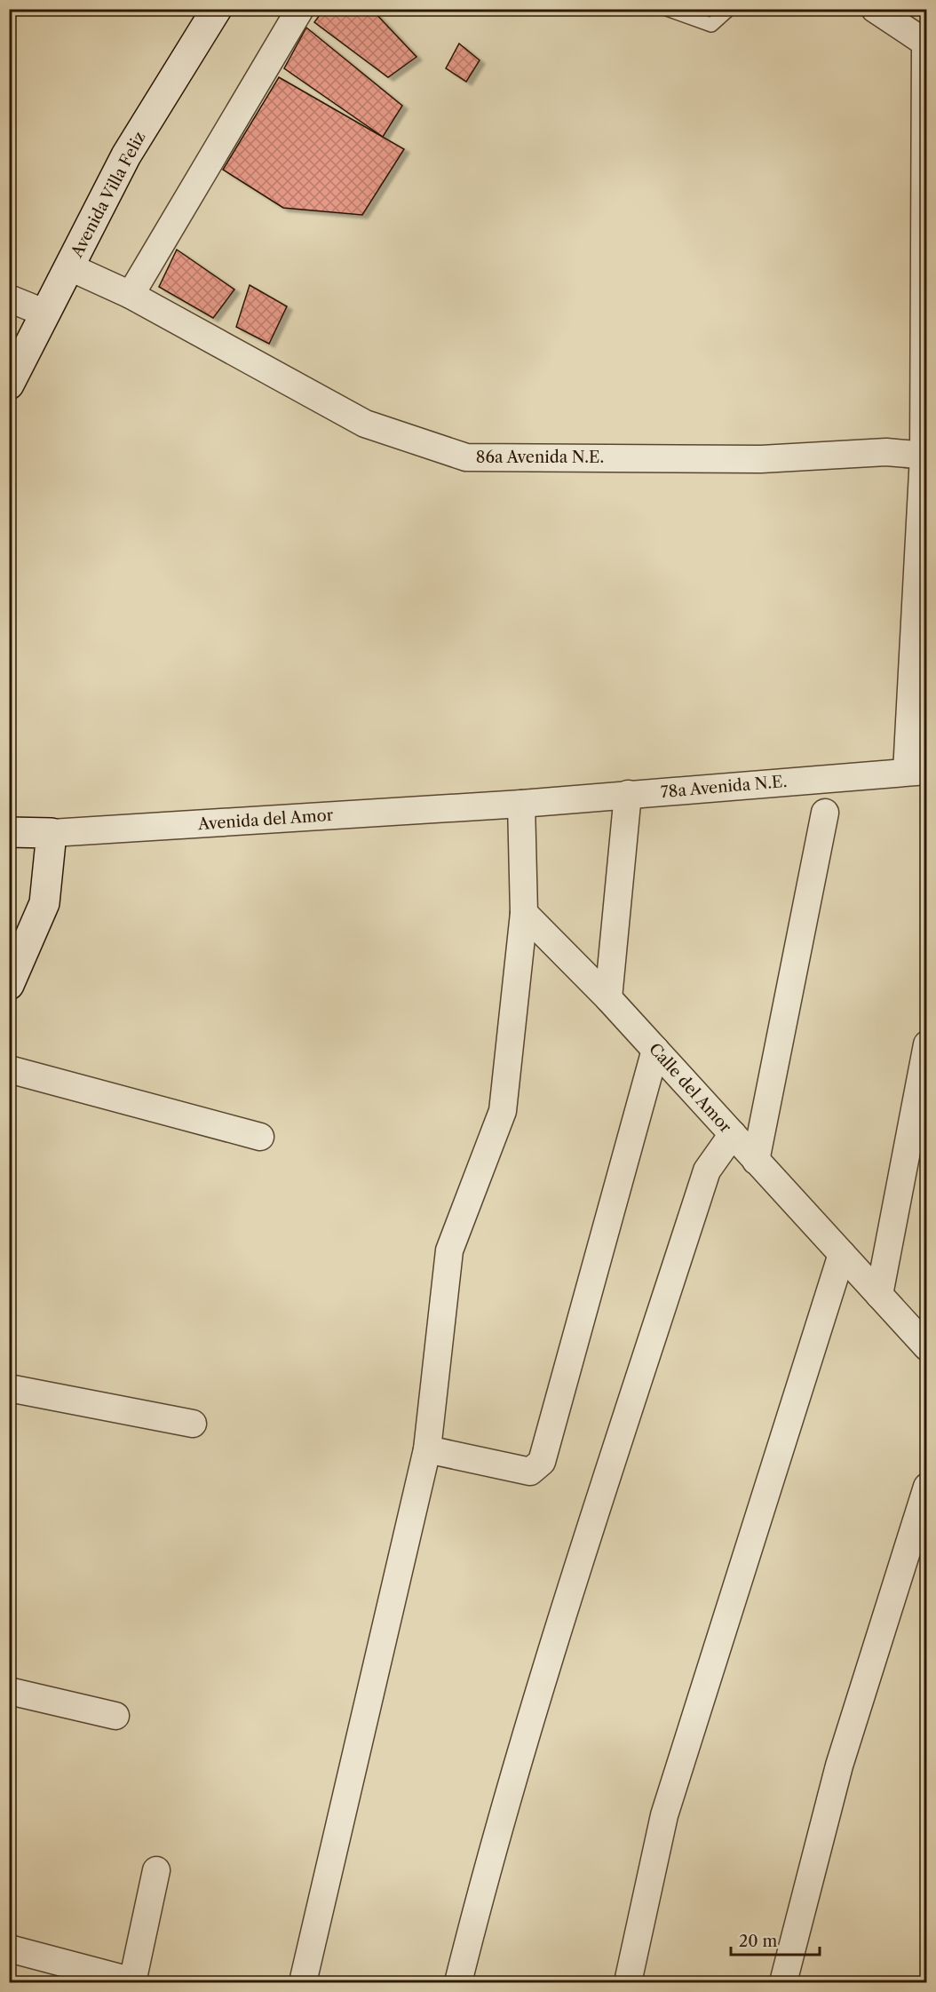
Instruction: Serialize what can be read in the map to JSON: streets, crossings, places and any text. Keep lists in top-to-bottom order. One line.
{"streets":{"street":["Avenida Villa Feliz","86a Avenida N.E.","78a Avenida N.E.","Avenida del Amor","Calle del Amor"]},"crossings":[["Avenida Villa Feliz","86a Avenida N.E."],["78a Avenida N.E.","Avenida del Amor"]],"scale_bar":"20 m"}
